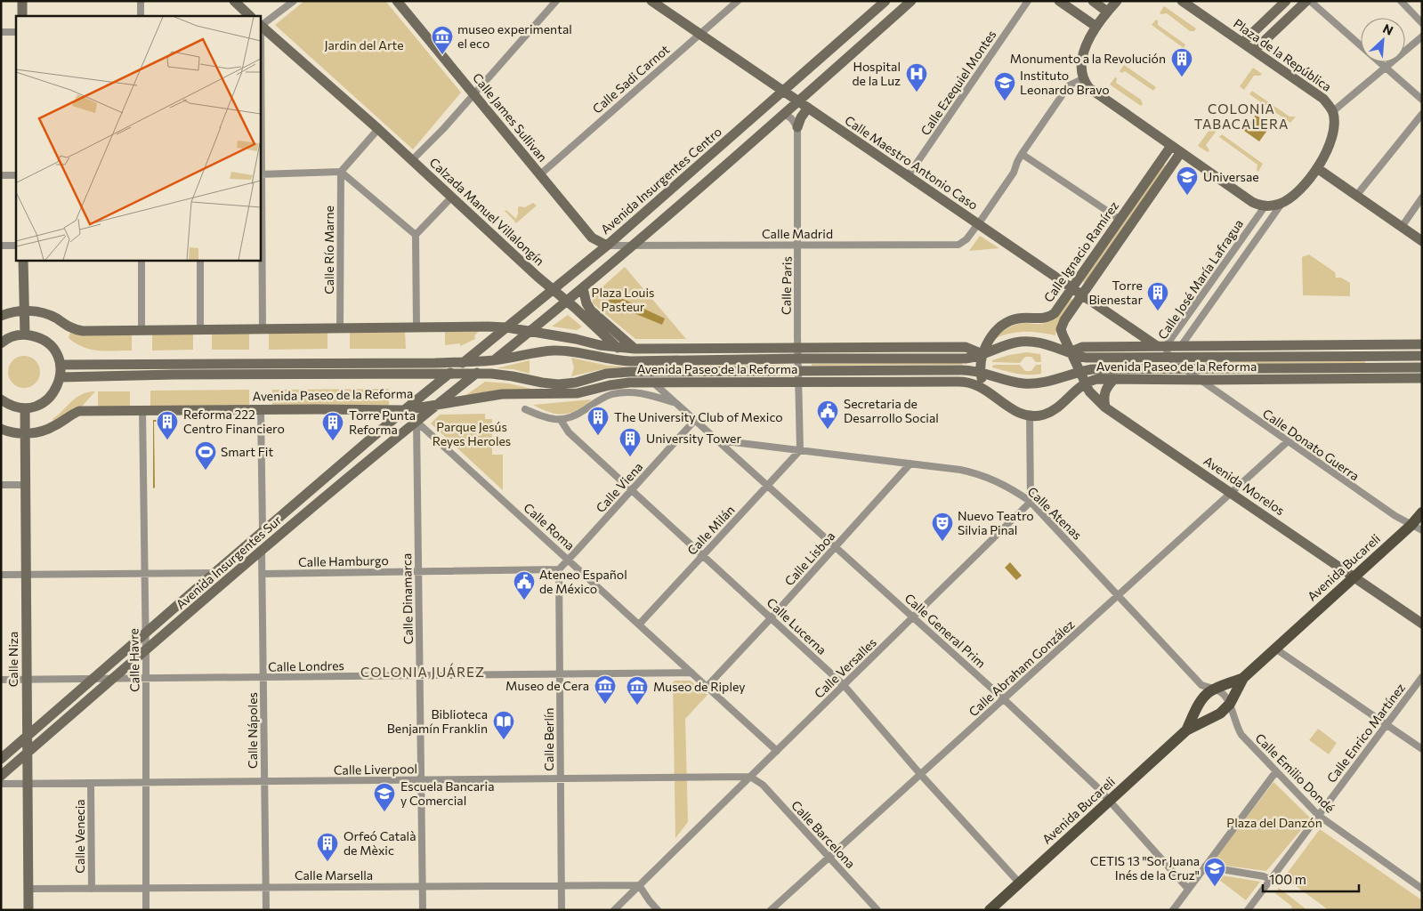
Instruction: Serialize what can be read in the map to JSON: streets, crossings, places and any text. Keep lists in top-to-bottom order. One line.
{"streets":{"main road":["Plaza de la República","Calle James Sullivan","Calle Maestro Antonio Caso","Avenida Insurgentes Centro","Calzada Manuel Villalongín","Calle Ignacio Ramírez","Avenida Paseo de la Reforma","Avenida Morelos","Avenida Insurgentes Sur","Avenida Bucareli","Calle Niza"],"street":["Calle Sadi Carnot","Calle Ezequiel Montes","Calle Madrid","Calle Río Marne","Calle José María Lafragua","Calle Paris","Calle Donato Guerra","Calle Viena","Calle Atenas","Calle Roma","Calle Milán","Calle Lisboa","Calle Hamburgo","Calle Dinamarca","Calle Lucerna","Calle General Prim","Calle Havre","Calle Londres","Calle Versalles","Calle Abraham González","Calle Nápoles","Calle Enrico Martínez","Calle Berlín","Calle Liverpool","Calle Emilio Dondé","Calle Barcelona","Calle Venecia","Calle Marsella"]},"crossings":[["Plaza de la República","Calle José María Lafragua"],["Calle Sadi Carnot","Calle James Sullivan"],["Calle Sadi Carnot","Calle Maestro Antonio Caso"],["Calle Ezequiel Montes","Calle Maestro Antonio Caso"],["Calle James Sullivan","Avenida Insurgentes Centro"],["Calle James Sullivan","Calle Madrid"],["Calle Maestro Antonio Caso","Avenida Insurgentes Centro"],["Calle Maestro Antonio Caso","Calle Madrid"],["Calle Maestro Antonio Caso","Calle Ignacio Ramírez"],["Calle Maestro Antonio Caso","Calle José María Lafragua"],["Calle Maestro Antonio Caso","Avenida Paseo de la Reforma"],["Avenida Insurgentes Centro","Calzada Manuel Villalongín"],["Avenida Insurgentes Centro","Calle Madrid"],["Avenida Insurgentes Centro","Avenida Paseo de la Reforma"],["Avenida Insurgentes Centro","Avenida Insurgentes Sur"],["Calzada Manuel Villalongín","Avenida Paseo de la Reforma"],["Calzada Manuel Villalongín","Calle Viena"],["Calzada Manuel Villalongín","Calle General Prim"],["Calle Madrid","Calle Paris"],["Calle Río Marne","Avenida Paseo de la Reforma"],["Calle Ignacio Ramírez","Avenida Paseo de la Reforma"],["Calle Ignacio Ramírez","Avenida Morelos"],["Calle José María Lafragua","Avenida Paseo de la Reforma"],["Calle José María Lafragua","Calle Donato Guerra"],["Calle Paris","Avenida Paseo de la Reforma"],["Calle Paris","Calle Atenas"],["Calle Paris","Calle Milán"],["Avenida Paseo de la Reforma","Calle Donato Guerra"],["Avenida Paseo de la Reforma","Avenida Morelos"],["Avenida Paseo de la Reforma","Calle Roma"],["Avenida Paseo de la Reforma","Avenida Insurgentes Sur"],["Avenida Paseo de la Reforma","Calle Lucerna"],["Avenida Paseo de la Reforma","Calle Niza"],["Avenida Paseo de la Reforma","Calle Havre"],["Calle Donato Guerra","Avenida Bucareli"],["Calle Donato Guerra","Calle Abraham González"],["Avenida Morelos","Avenida Bucareli"],["Avenida Morelos","Calle Abraham González"],["Calle Viena","Calle Roma"],["Calle Viena","Calle Hamburgo"],["Calle Viena","Calle Lucerna"],["Calle Viena","Calle General Prim"],["Calle Viena","Calle Berlín"],["Calle Atenas","Calle Milán"],["Calle Atenas","Calle Lisboa"],["Calle Atenas","Avenida Bucareli"],["Calle Atenas","Calle General Prim"],["Calle Atenas","Calle Versalles"],["Calle Atenas","Calle Abraham González"],["Calle Atenas","Calle Emilio Dondé"],["Calle Roma","Calle Milán"],["Calle Roma","Calle Lisboa"],["Calle Roma","Avenida Insurgentes Sur"],["Calle Roma","Calle Dinamarca"],["Calle Roma","Calle Londres"],["Calle Roma","Calle Versalles"],["Calle Milán","Calle Lucerna"],["Calle Milán","Calle General Prim"],["Calle Lisboa","Calle Lucerna"],["Calle Lisboa","Calle General Prim"],["Calle Hamburgo","Calle Dinamarca"],["Calle Hamburgo","Calle Nápoles"],["Calle Hamburgo","Calle Berlín"],["Avenida Insurgentes Sur","Calle Dinamarca"],["Avenida Insurgentes Sur","Calle Niza"],["Avenida Insurgentes Sur","Calle Havre"],["Avenida Insurgentes Sur","Calle Londres"],["Avenida Insurgentes Sur","Calle Nápoles"],["Avenida Bucareli","Calle Lucerna"],["Avenida Bucareli","Calle General Prim"],["Avenida Bucareli","Calle Emilio Dondé"],["Calle Dinamarca","Calle Londres"],["Calle Dinamarca","Calle Liverpool"],["Calle Dinamarca","Calle Marsella"],["Calle Lucerna","Calle Versalles"],["Calle Lucerna","Calle Abraham González"],["Calle General Prim","Calle Versalles"],["Calle General Prim","Calle Abraham González"],["Calle Niza","Calle Londres"],["Calle Niza","Calle Liverpool"],["Calle Niza","Calle Marsella"],["Calle Havre","Calle Londres"],["Calle Havre","Calle Liverpool"],["Calle Havre","Calle Marsella"],["Calle Londres","Calle Nápoles"],["Calle Londres","Calle Berlín"],["Calle Versalles","Calle Liverpool"],["Calle Versalles","Calle Barcelona"],["Calle Versalles","Calle Marsella"],["Calle Abraham González","Calle Barcelona"],["Calle Nápoles","Calle Liverpool"],["Calle Nápoles","Calle Marsella"],["Calle Enrico Martínez","Calle Emilio Dondé"],["Calle Berlín","Calle Liverpool"],["Calle Berlín","Calle Marsella"],["Calle Liverpool","Calle Barcelona"],["Calle Liverpool","Calle Venecia"],["Calle Venecia","Calle Marsella"]],"districts":["COLONIA TABACALERA","COLONIA JUÁREZ"],"parks":["Jardin del Arte","Plaza Louis Pasteur","Parque Jesús Reyes Heroles","Plaza del Danzón"],"places":{"museum":["museo experimental el eco","Museo de Cera","Museo de Ripley"],"building":["Monumento a la Revolución","Torre Bienestar","The University Club of Mexico","Reforma 222 Centro Financiero","Torre Punta Reforma","University Tower","Orfeó Català de Mèxic"],"hospital":["Hospital de la Luz"],"school or university":["Instituto Leonardo Bravo","Universae","Escuela Bancaria y Comercial","CETIS 13 \"Sor Juana Inés de la Cruz\""],"public building":["Secretaria de Desarrollo Social","Ateneo Español de México"],"sports":["Smart Fit"],"theatre":["Nuevo Teatro Silvia Pinal"],"library":["Biblioteca Benjamín Franklin"]},"scale_bar":"100 m","north":"top right"}
